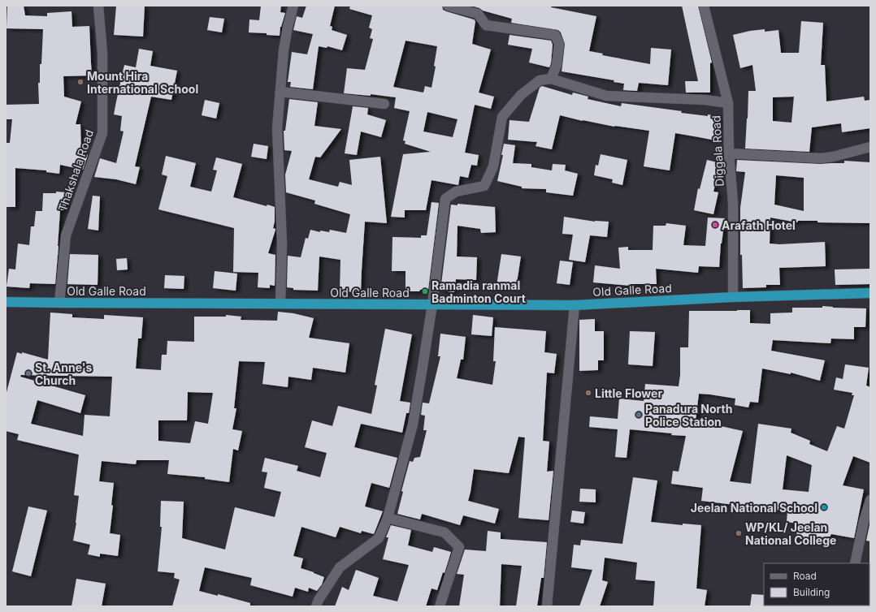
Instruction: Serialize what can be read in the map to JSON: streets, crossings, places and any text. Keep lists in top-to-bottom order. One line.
{"streets":{"highway":["Old Galle Road"],"street":["Diggala Road","Thakshala Road"]},"crossings":[["Diggala Road","Old Galle Road"],["Thakshala Road","Old Galle Road"]],"places":["Mount Hira International School","Arafath Hotel","Ramadia ranmal Badminton Court","St. Anne's Church","Little Flower","Panadura North Police Station","Jeelan National School","WP/KL/ Jeelan National College"],"legend":["Road","Building"]}
